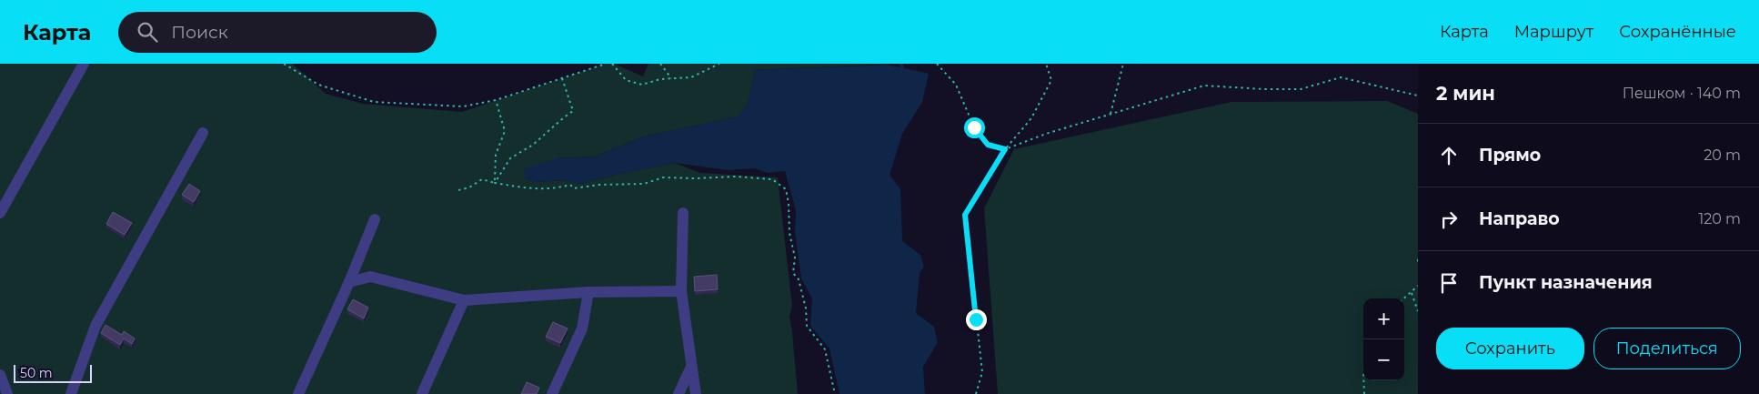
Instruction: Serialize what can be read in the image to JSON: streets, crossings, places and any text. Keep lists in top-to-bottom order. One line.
{"scale_bar":"50 m","page":{"header":"Карта","search":"Поиск","nav":["Карта","Маршрут","Сохранённые"],"heading":["2 мин","Пешком · 140 m"],"list":[["Прямо","20 m"],["Направо","120 m"],"Пункт назначения"],"map_buttons":["+","−"],"buttons":["Сохранить","Поделиться"],"scale":"50 m"}}
